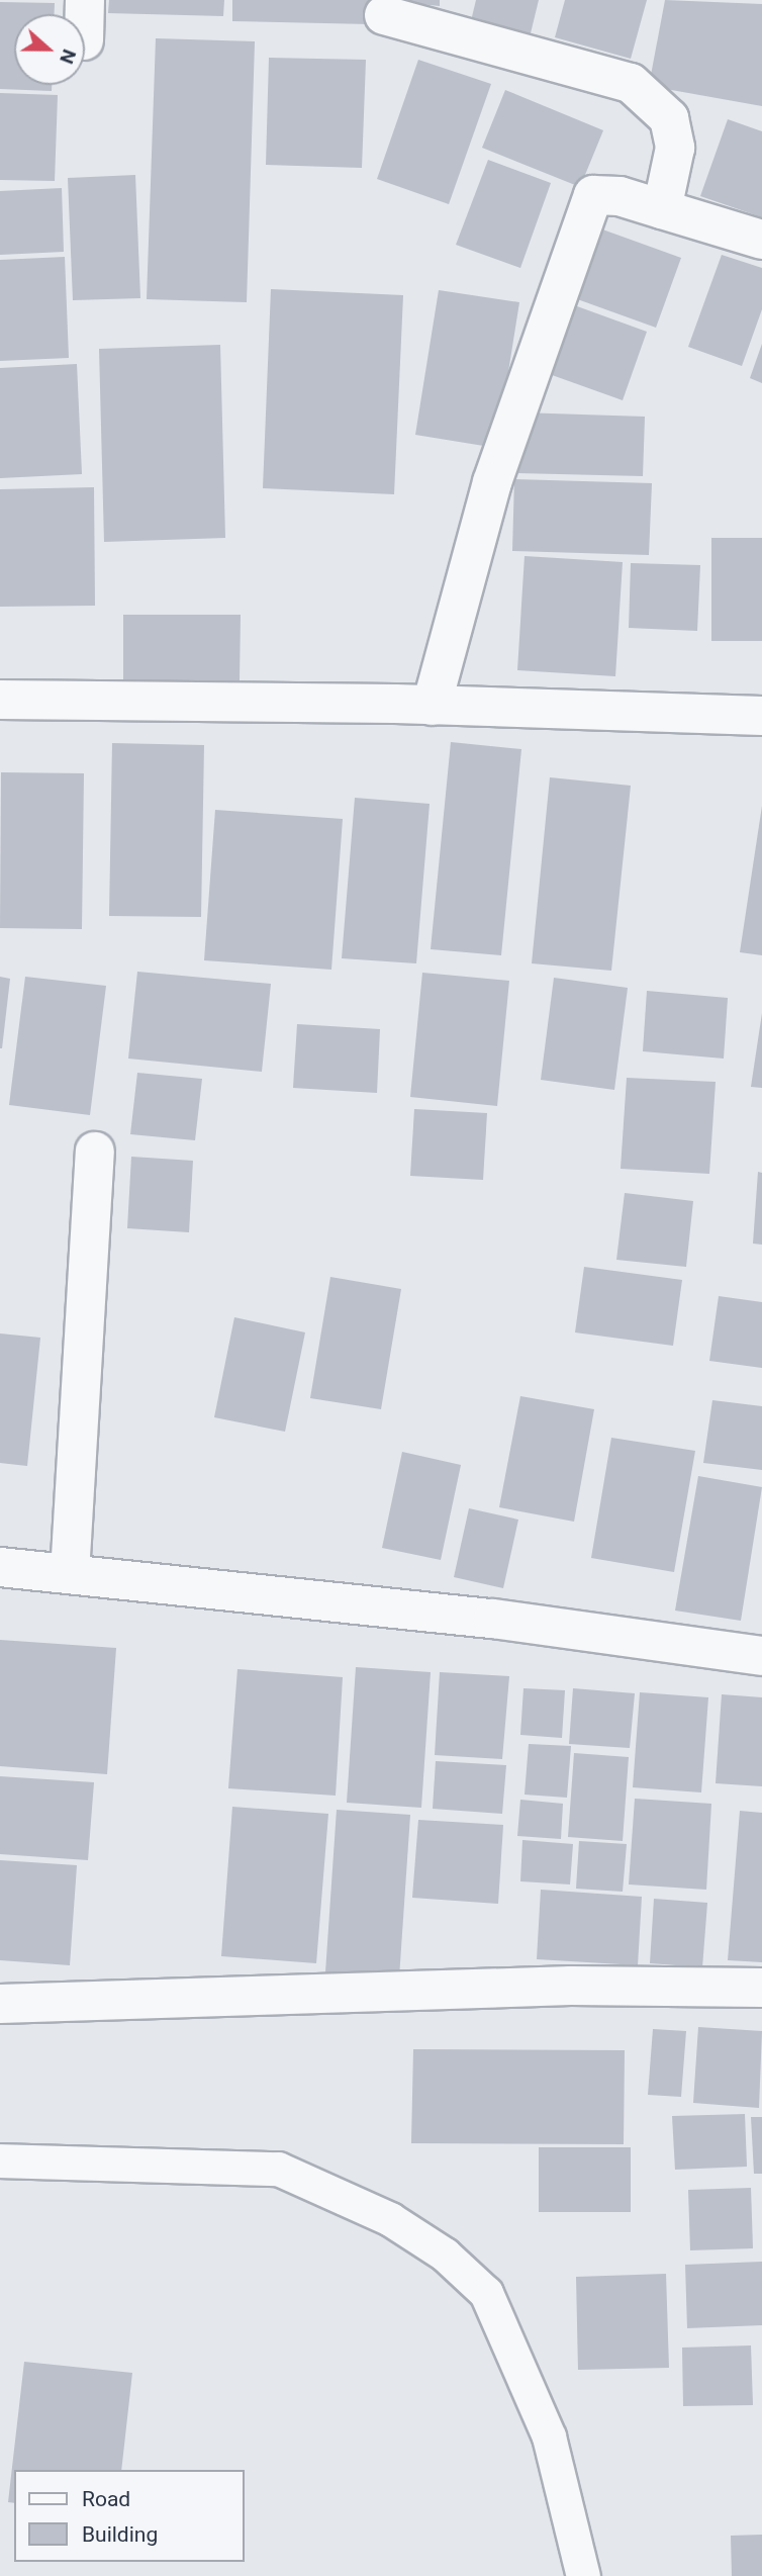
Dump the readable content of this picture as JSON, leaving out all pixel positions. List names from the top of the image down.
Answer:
{
  "legend": ["Road", "Building"],
  "north": "right"
}
